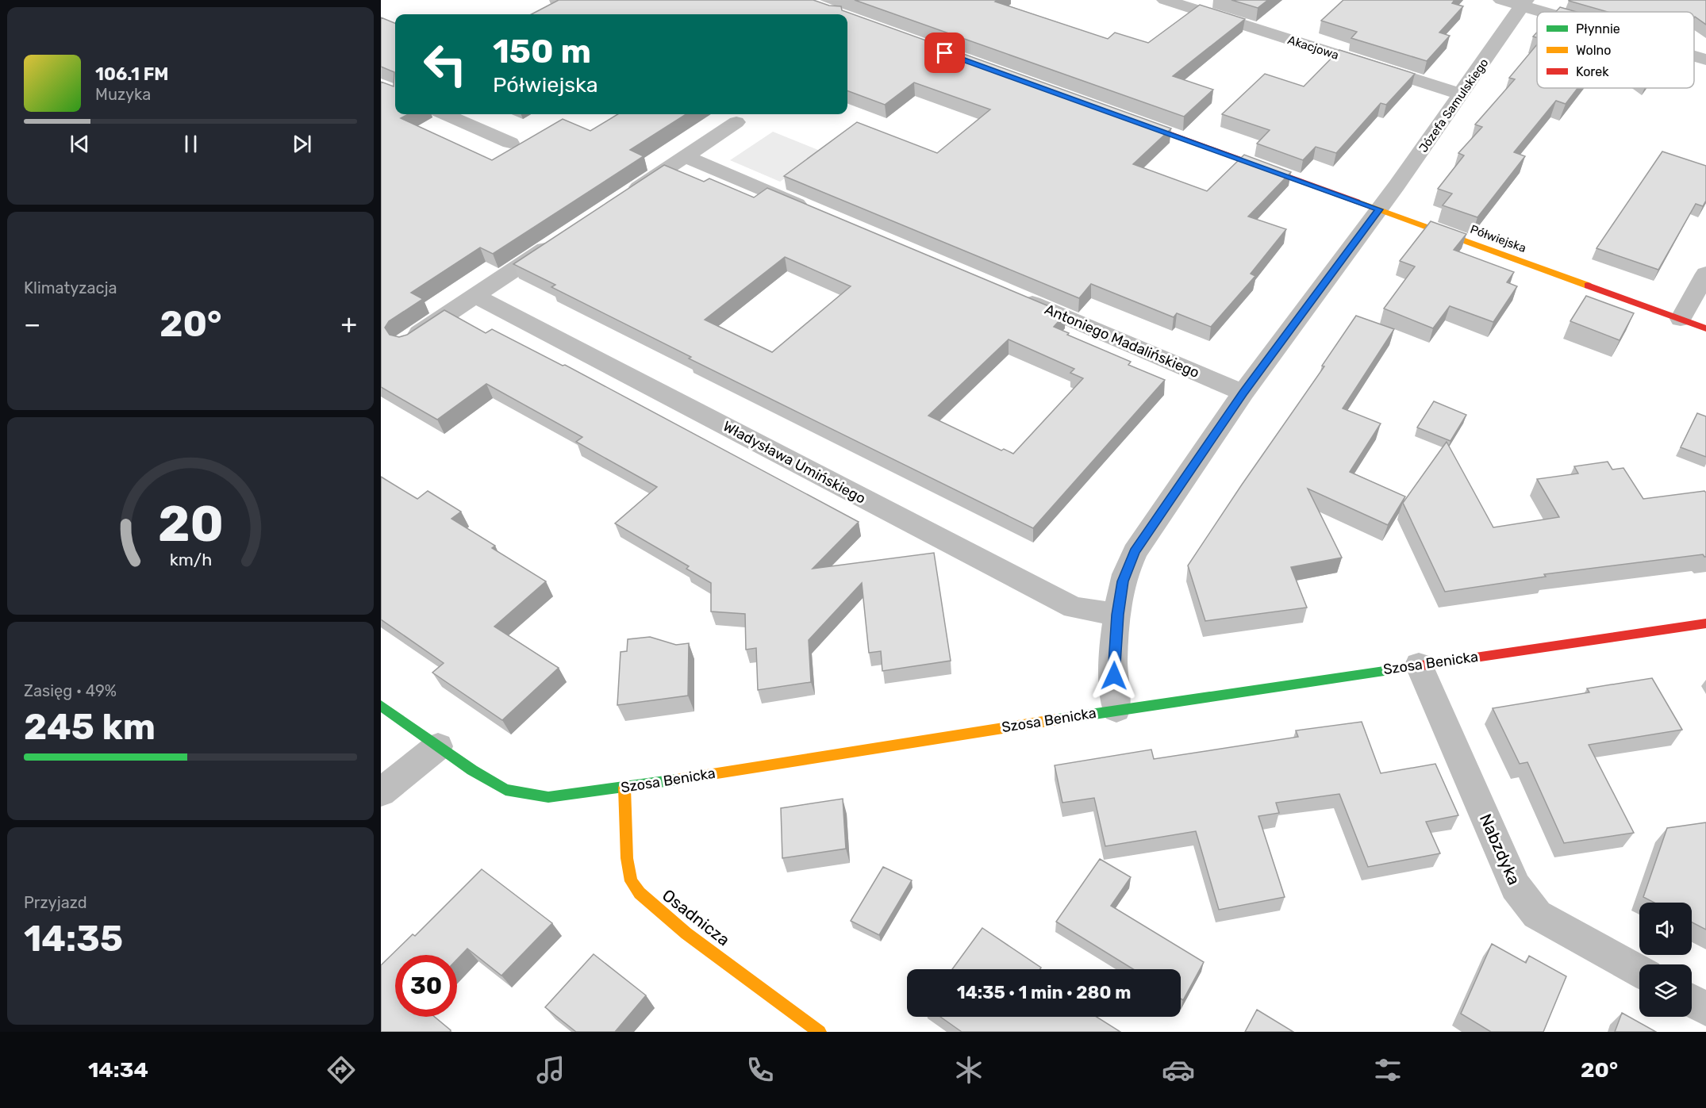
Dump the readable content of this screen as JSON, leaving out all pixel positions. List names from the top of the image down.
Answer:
{
  "streets": {
    "street": [
      "Akacjowa",
      "Józefa Samulskiego",
      "Półwiejska",
      "Antoniego Madalińskiego",
      "Władysława Umińskiego",
      "Szosa Benicka",
      "Nabzdyka",
      "Osadnicza"
    ]
  },
  "crossings": [
    ["Akacjowa", "Józefa Samulskiego"],
    ["Józefa Samulskiego", "Półwiejska"],
    ["Józefa Samulskiego", "Antoniego Madalińskiego"],
    ["Józefa Samulskiego", "Władysława Umińskiego"],
    ["Józefa Samulskiego", "Szosa Benicka"],
    ["Szosa Benicka", "Nabzdyka"],
    ["Szosa Benicka", "Osadnicza"]
  ],
  "legend": ["Płynnie", "Wolno", "Korek"],
  "page": {
    "turn": ["150 m", "Półwiejska"],
    "song": ["106.1 FM", "Muzyka"],
    "tile": [
      "Klimatyzacja",
      ["Zasięg · 49%", "245 km"],
      ["Przyjazd", "14:35"]
    ],
    "heat": ["−", "20°", "+"],
    "limit": "30",
    "trip": "14:35 · 1 min · 280 m",
    "tabs": ["14:34", "20°"],
    "gauge": ["20", "km/h"]
  }
}
